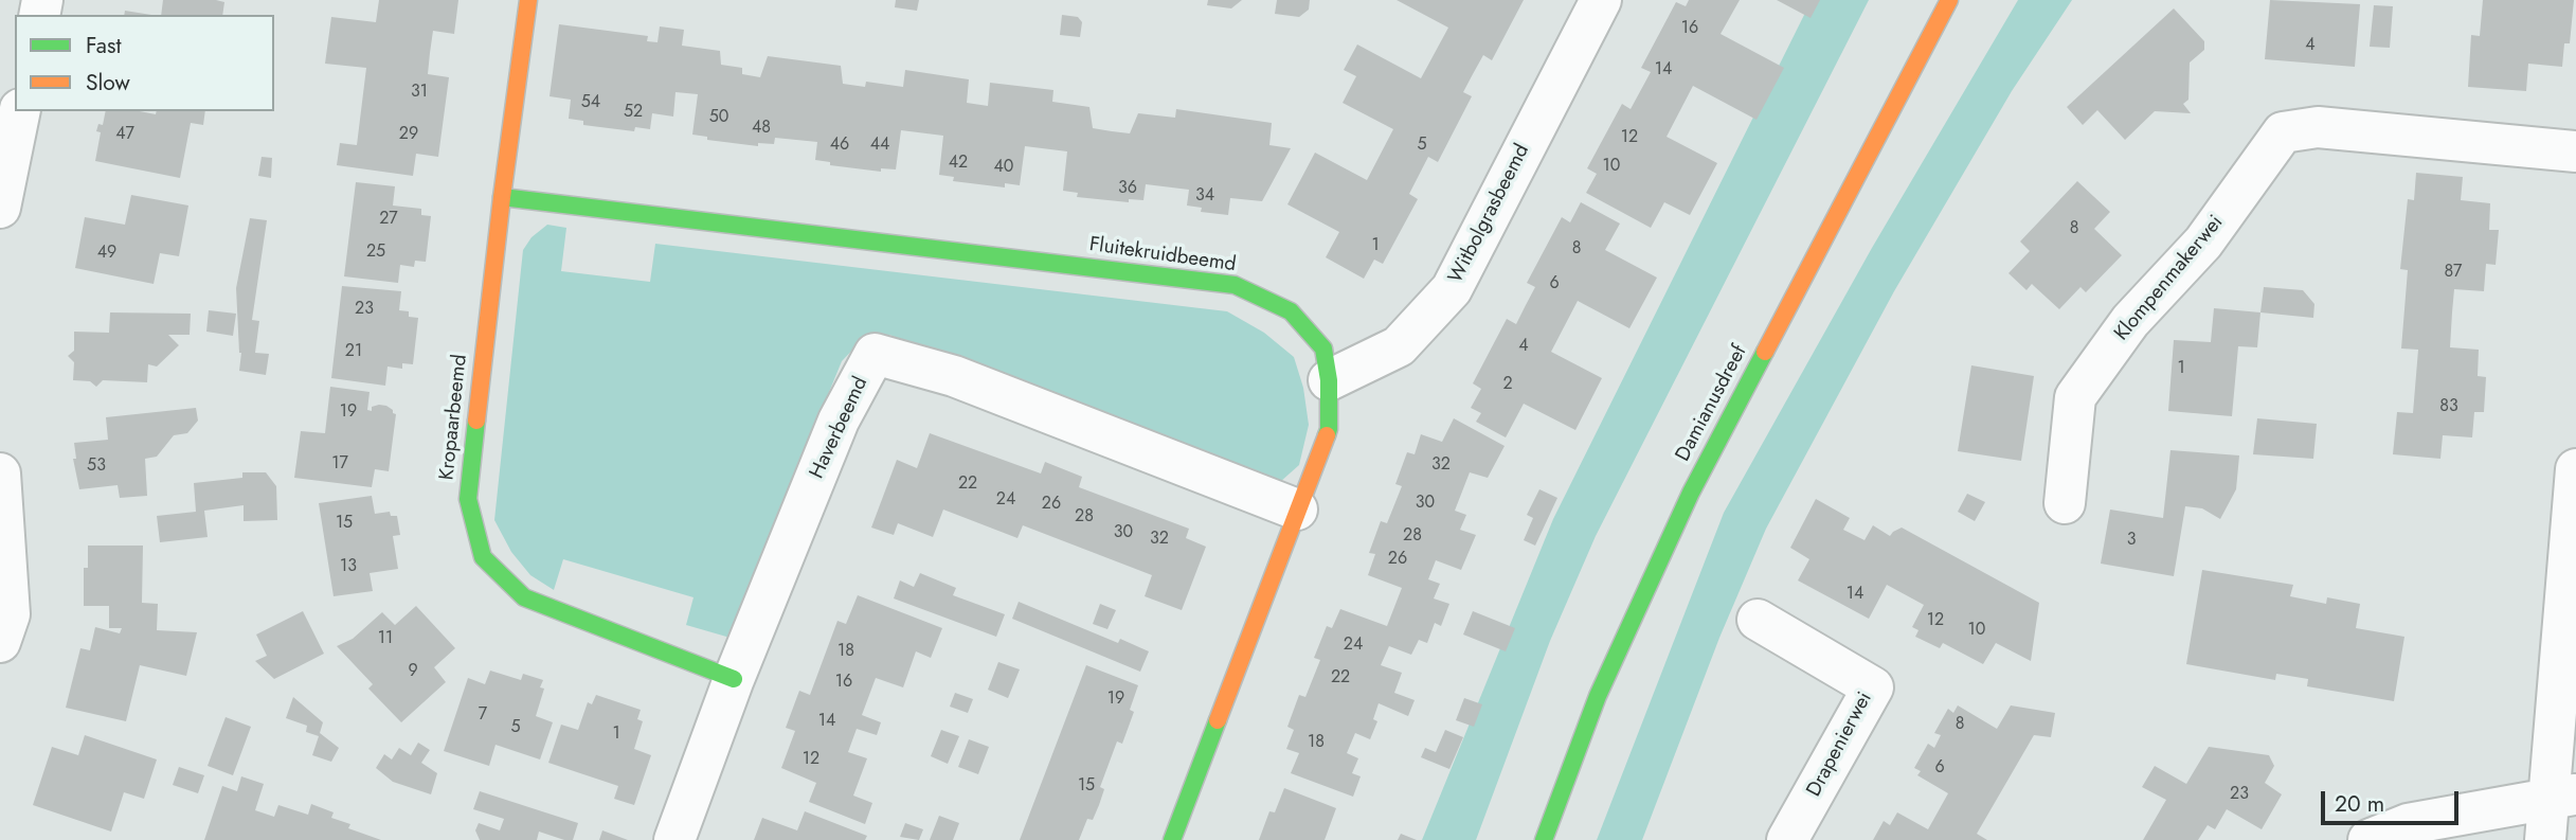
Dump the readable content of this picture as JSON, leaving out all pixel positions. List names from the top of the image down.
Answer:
{
  "streets": {
    "street": [
      "Witbolgrasbeemd",
      "Fluitekruidbeemd",
      "Klompenmakerwei",
      "Damianusdreef",
      "Kropaarbeemd",
      "Haverbeemd",
      "Drapenierwei"
    ]
  },
  "crossings": [
    ["Witbolgrasbeemd", "Fluitekruidbeemd"],
    ["Fluitekruidbeemd", "Kropaarbeemd"],
    ["Fluitekruidbeemd", "Haverbeemd"],
    ["Kropaarbeemd", "Haverbeemd"]
  ],
  "house_numbers": [
    "16",
    "4",
    "14",
    "31",
    "54",
    "52",
    "50",
    "48",
    "47",
    "29",
    "12",
    "46",
    "44",
    "5",
    "42",
    "10",
    "40",
    "36",
    "34",
    "27",
    "8",
    "1",
    "8",
    "25",
    "49",
    "87",
    "6",
    "23",
    "4",
    "21",
    "1",
    "2",
    "83",
    "19",
    "17",
    "32",
    "53",
    "22",
    "24",
    "30",
    "26",
    "28",
    "15",
    "30",
    "28",
    "32",
    "3",
    "26",
    "13",
    "14",
    "12",
    "10",
    "11",
    "24",
    "18",
    "9",
    "22",
    "16",
    "19",
    "7",
    "14",
    "8",
    "5",
    "1",
    "18",
    "12",
    "6",
    "15",
    "23"
  ],
  "legend": ["Fast", "Slow"],
  "scale_bar": "20 m"
}
